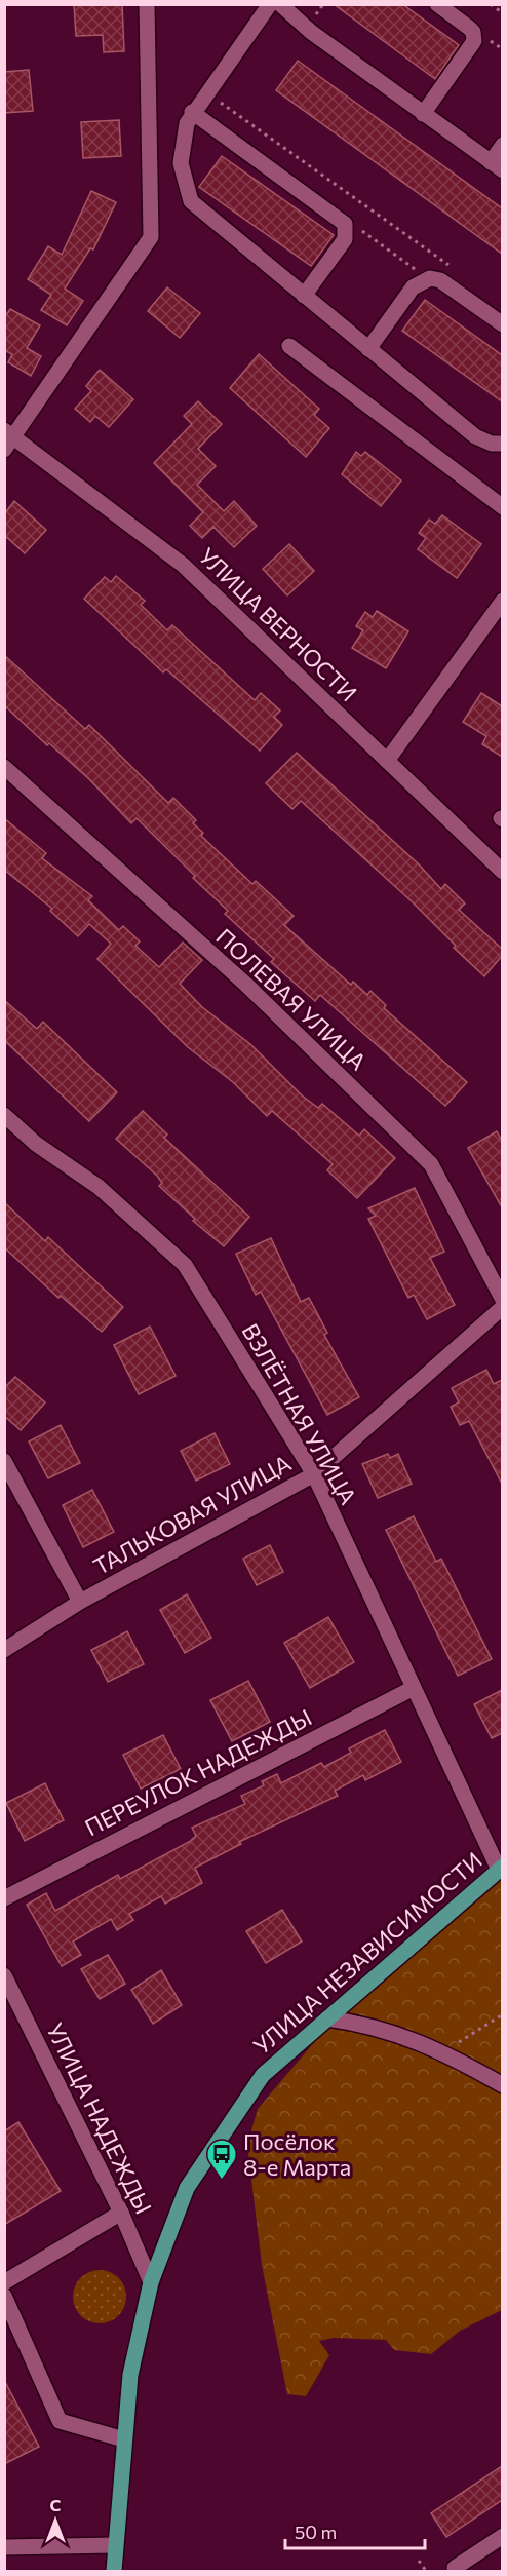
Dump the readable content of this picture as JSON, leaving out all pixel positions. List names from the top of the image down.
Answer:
{
  "streets": {
    "main road": ["УЛИЦА НЕЗАВИСИМОСТИ"],
    "street": [
      "УЛИЦА ВЕРНОСТИ",
      "ПОЛЕВАЯ УЛИЦА",
      "ВЗЛЁТНАЯ УЛИЦА",
      "ТАЛЬКОВАЯ УЛИЦА",
      "ПЕРЕУЛОК НАДЕЖДЫ",
      "УЛИЦА НАДЕЖДЫ"
    ]
  },
  "crossings": [
    ["ВЗЛЁТНАЯ УЛИЦА", "ТАЛЬКОВАЯ УЛИЦА"],
    ["ВЗЛЁТНАЯ УЛИЦА", "ПЕРЕУЛОК НАДЕЖДЫ"],
    ["ВЗЛЁТНАЯ УЛИЦА", "УЛИЦА НЕЗАВИСИМОСТИ"],
    ["УЛИЦА НЕЗАВИСИМОСТИ", "УЛИЦА НАДЕЖДЫ"]
  ],
  "places": {
    "bus stop": ["Посёлок 8-е Марта"]
  },
  "scale_bar": "50 m",
  "north": "top"
}
